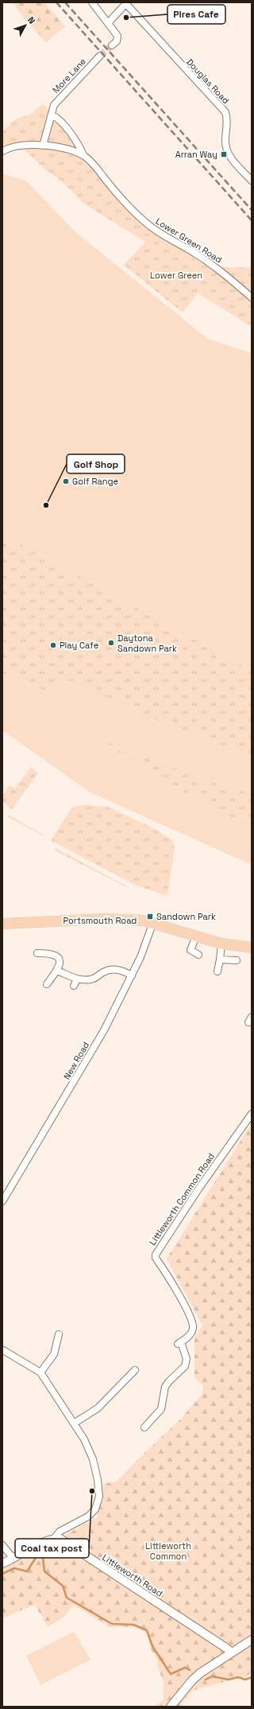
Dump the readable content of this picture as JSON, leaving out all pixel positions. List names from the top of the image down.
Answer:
{
  "streets": {
    "main road": ["Portsmouth Road"],
    "street": [
      "More Lane",
      "Douglas Road",
      "Lower Green Road",
      "New Road",
      "Littleworth Common Road",
      "Littleworth Road"
    ]
  },
  "crossings": [
    ["Portsmouth Road", "New Road"]
  ],
  "parks": ["Lower Green", "Littleworth Common"],
  "places": {
    "other": [
      "Pires Cafe",
      "Golf Range",
      "Golf Shop",
      "Daytona Sandown Park",
      "Play Cafe",
      "Coal tax post"
    ],
    "transit": ["Arran Way", "Sandown Park"]
  },
  "north": "top right"
}
